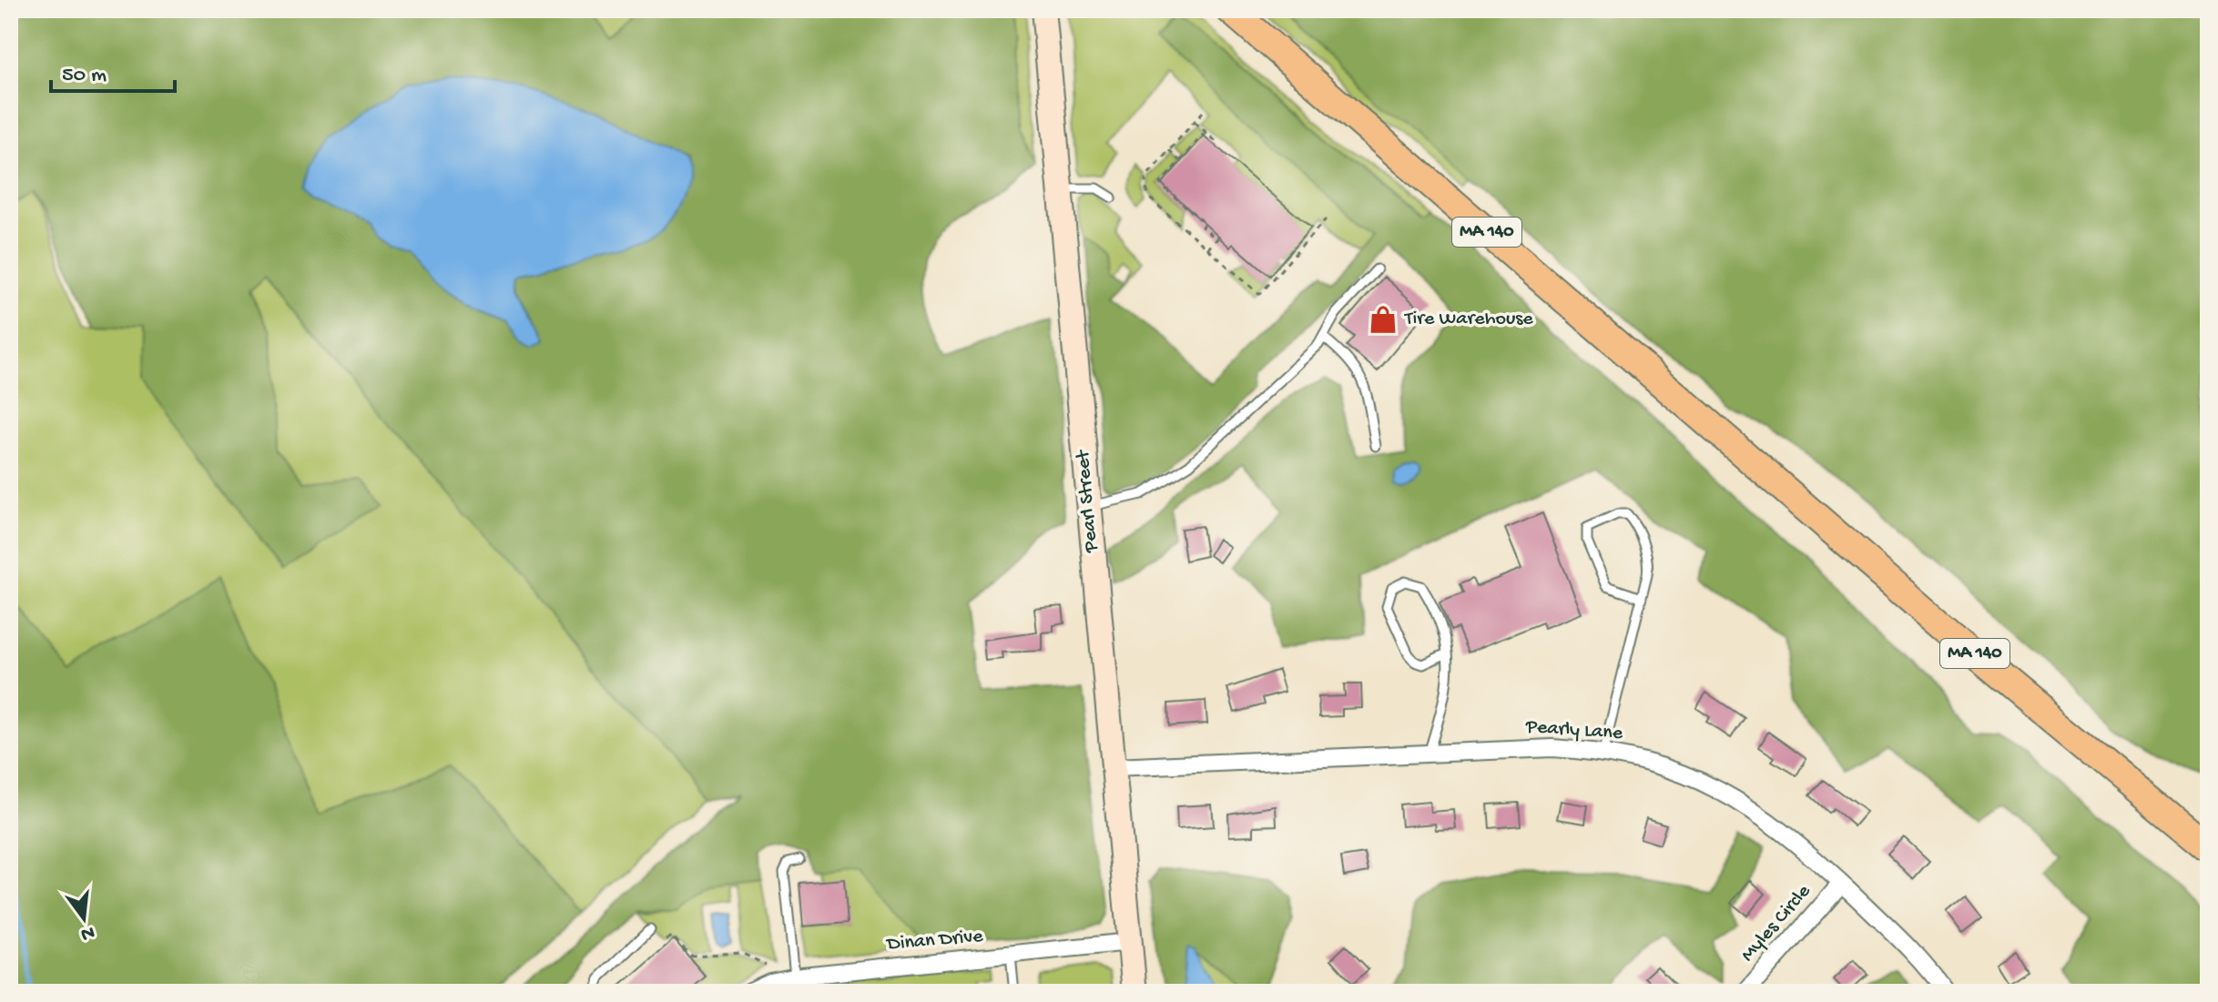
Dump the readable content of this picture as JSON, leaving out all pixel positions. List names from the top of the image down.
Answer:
{
  "streets": {
    "highway": ["MA 140"],
    "main road": ["Pearl Street"],
    "street": ["Pearly Lane", "Myles Circle", "Dinan Drive"]
  },
  "crossings": [
    ["Pearl Street", "Pearly Lane"],
    ["Pearl Street", "Dinan Drive"],
    ["Pearly Lane", "Myles Circle"]
  ],
  "places": {
    "shop": ["Tire Warehouse"]
  },
  "scale_bar": "50 m",
  "north": "bottom"
}
